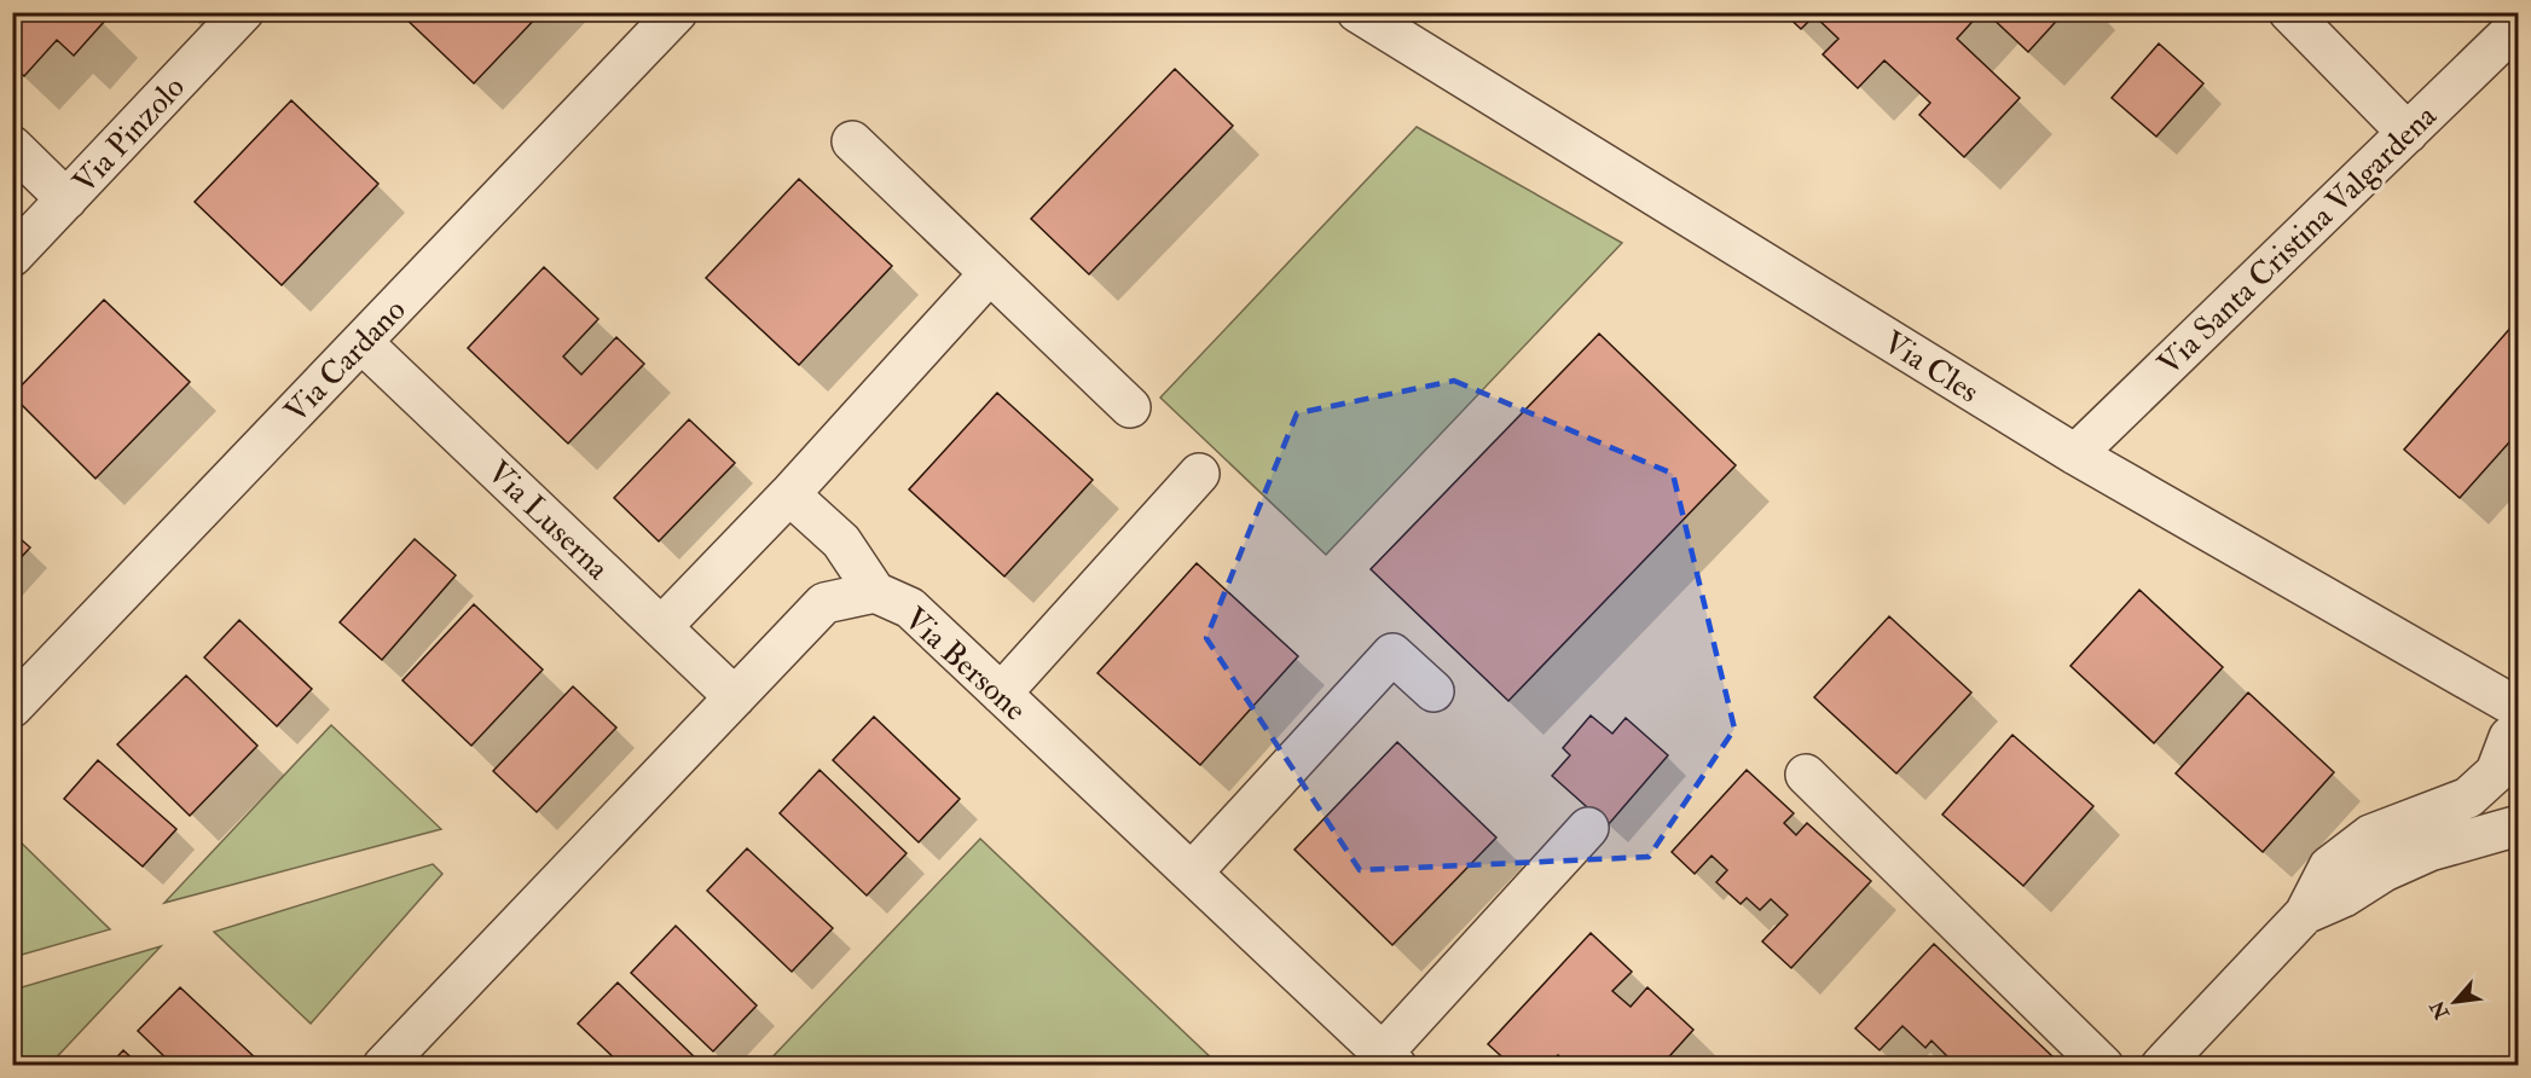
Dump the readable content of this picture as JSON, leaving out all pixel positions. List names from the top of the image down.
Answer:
{
  "streets": {
    "street": [
      "Via Pinzolo",
      "Via Santa Cristina Valgardena",
      "Via Cardano",
      "Via Cles",
      "Via Luserna",
      "Via Bersone"
    ]
  },
  "crossings": [
    ["Via Santa Cristina Valgardena", "Via Cles"],
    ["Via Cardano", "Via Luserna"],
    ["Via Luserna", "Via Bersone"]
  ],
  "north": "bottom left"
}
